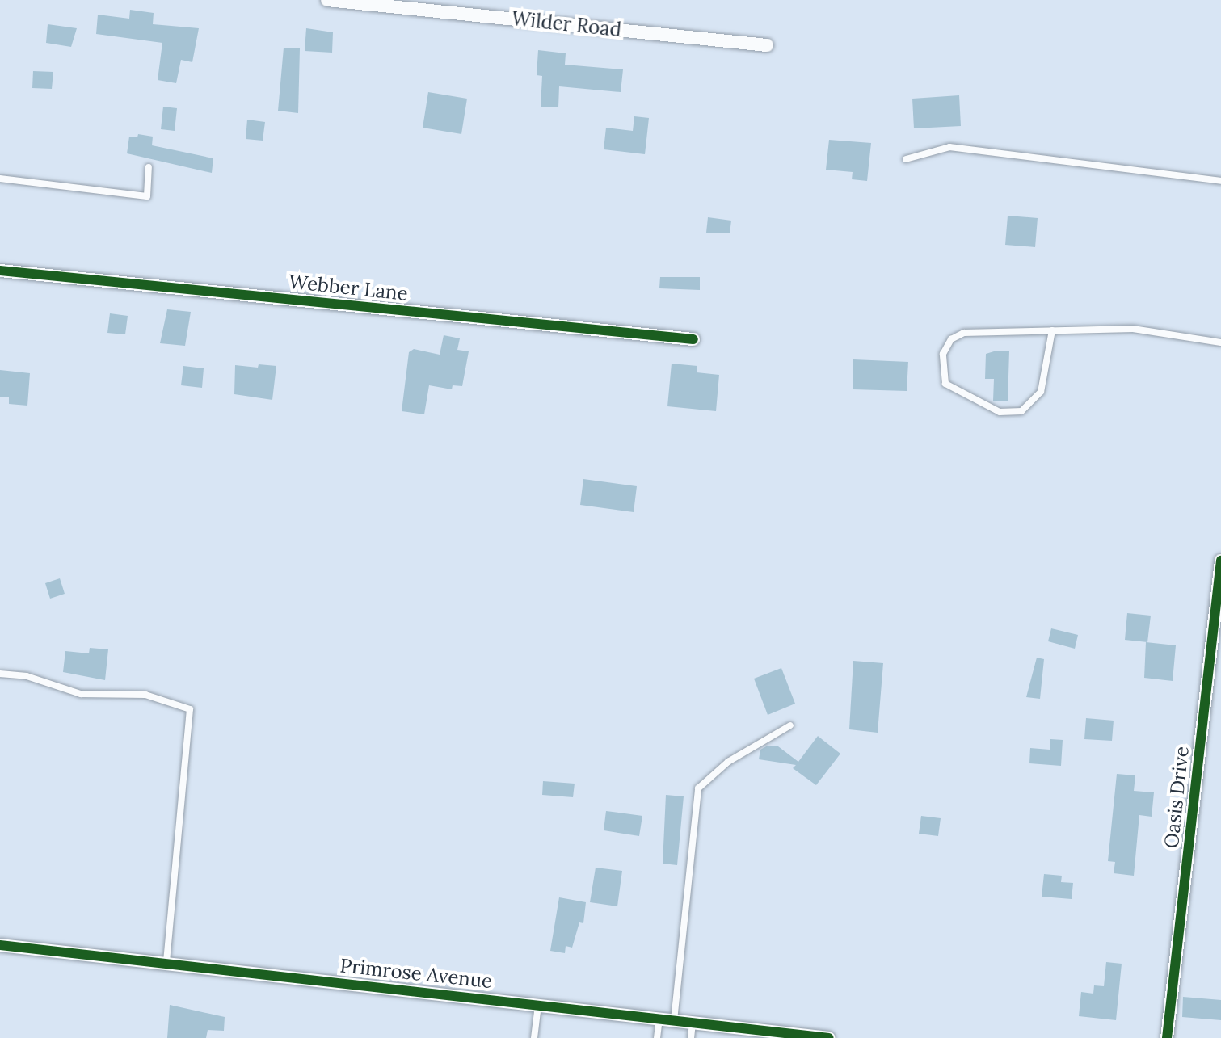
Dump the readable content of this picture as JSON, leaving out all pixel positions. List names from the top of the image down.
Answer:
{
  "streets": {
    "street": [
      "Wilder Road",
      "Webber Lane",
      "Oasis Drive",
      "Primrose Avenue"
    ]
  }
}
